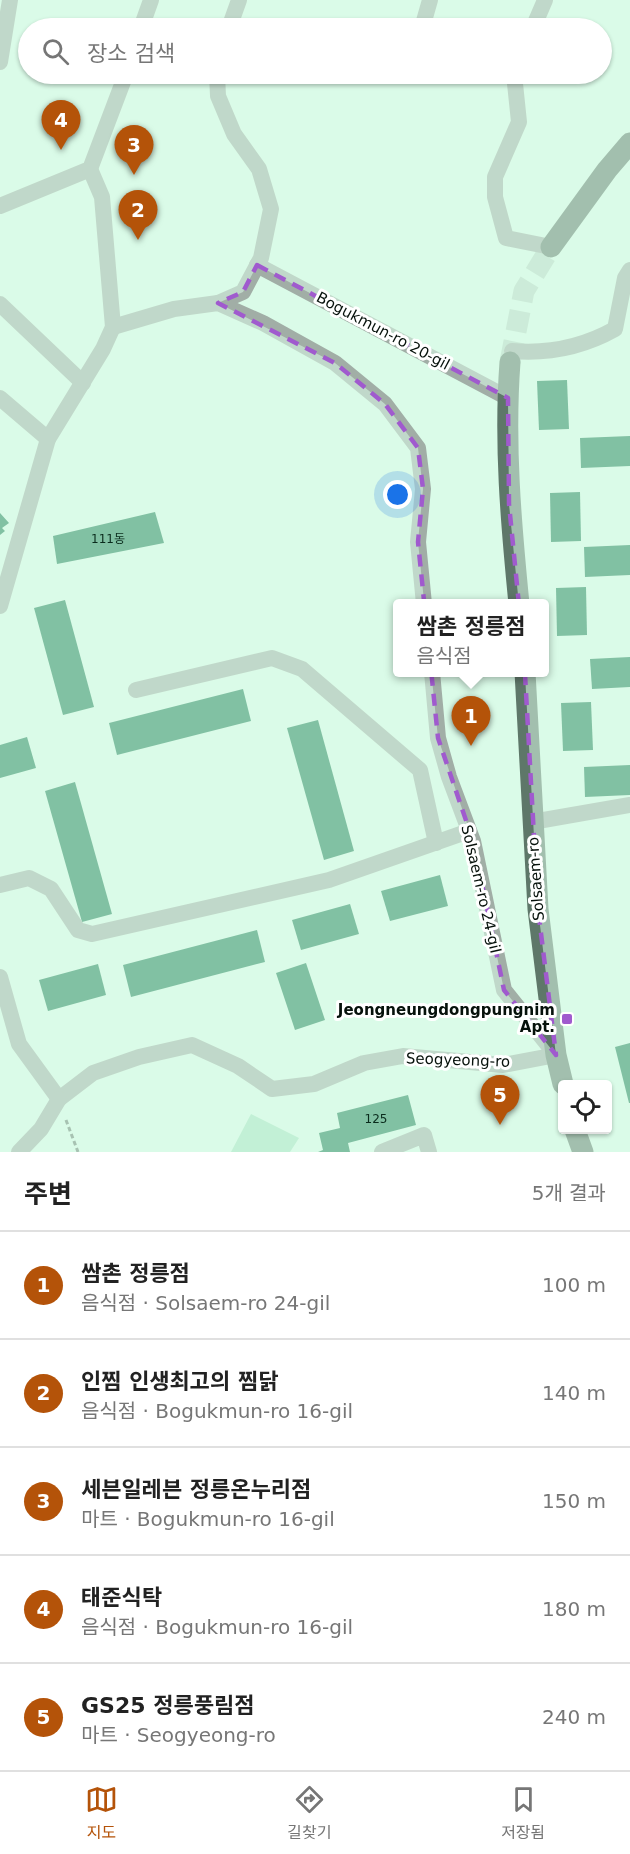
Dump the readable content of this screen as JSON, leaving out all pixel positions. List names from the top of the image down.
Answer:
{
  "streets": {
    "main road": ["Solsaem-ro"],
    "street": ["Bogukmun-ro 20-gil", "Solsaem-ro 24-gil", "Seogyeong-ro"]
  },
  "crossings": [
    ["Solsaem-ro", "Solsaem-ro 24-gil"],
    ["Solsaem-ro", "Seogyeong-ro"],
    ["Solsaem-ro 24-gil", "Seogyeong-ro"]
  ],
  "places": {
    "transit": ["Jeongneungdongpungnim Apt."]
  },
  "house_numbers": ["111동", "125"],
  "page": {
    "search": "장소 검색",
    "pins": [
      "4",
      "3",
      "2",
      "1",
      "5"
    ],
    "popup": ["쌈촌 정릉점", "음식점"],
    "heading": ["주변", "5개 결과"],
    "list": [
      {
        "mark": "1",
        "name": "쌈촌 정릉점",
        "note": "음식점 · Solsaem-ro 24-gil",
        "value": "100 m"
      },
      {
        "mark": "2",
        "name": "인찜 인생최고의 찜닭",
        "note": "음식점 · Bogukmun-ro 16-gil",
        "value": "140 m"
      },
      {
        "mark": "3",
        "name": "세븐일레븐 정릉온누리점",
        "note": "마트 · Bogukmun-ro 16-gil",
        "value": "150 m"
      },
      {
        "mark": "4",
        "name": "태준식탁",
        "note": "음식점 · Bogukmun-ro 16-gil",
        "value": "180 m"
      },
      {
        "mark": "5",
        "name": "GS25 정릉풍림점",
        "note": "마트 · Seogyeong-ro",
        "value": "240 m"
      }
    ],
    "nav": ["지도", "길찾기", "저장됨"]
  }
}
